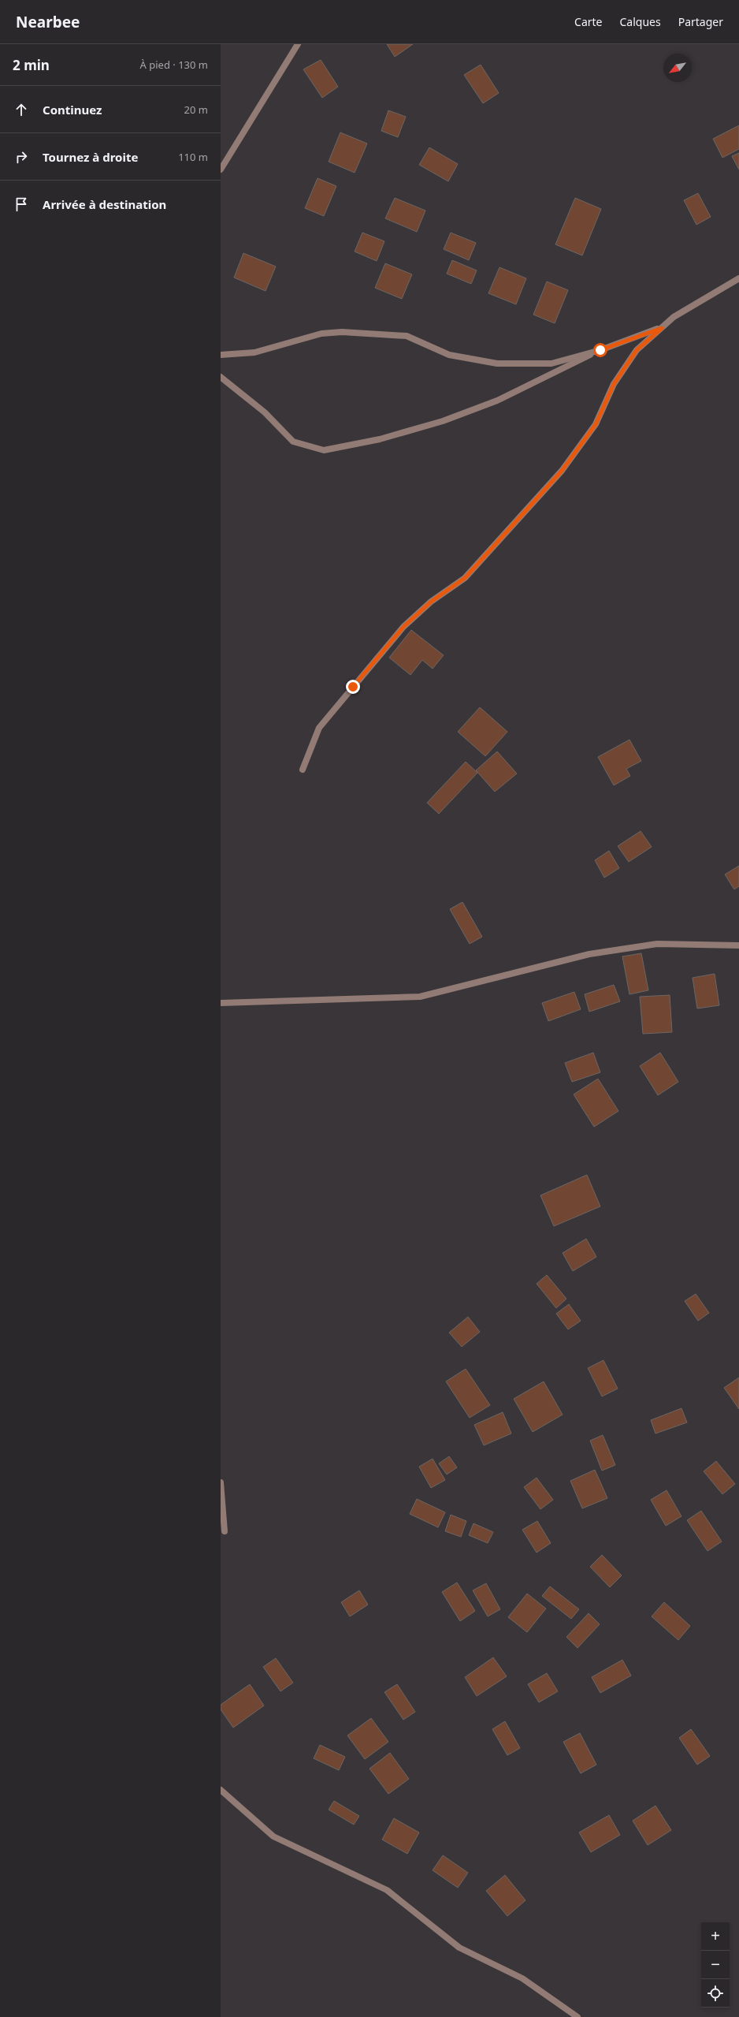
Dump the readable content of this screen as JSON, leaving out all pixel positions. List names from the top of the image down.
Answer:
{
  "north": "bottom left",
  "page": {
    "header": "Nearbee",
    "nav": ["Carte", "Calques", "Partager"],
    "heading": ["2 min", "À pied · 130 m"],
    "list": [
      ["Continuez", "20 m"],
      ["Tournez à droite", "110 m"],
      "Arrivée à destination"
    ],
    "map_buttons": ["+", "−"]
  }
}
